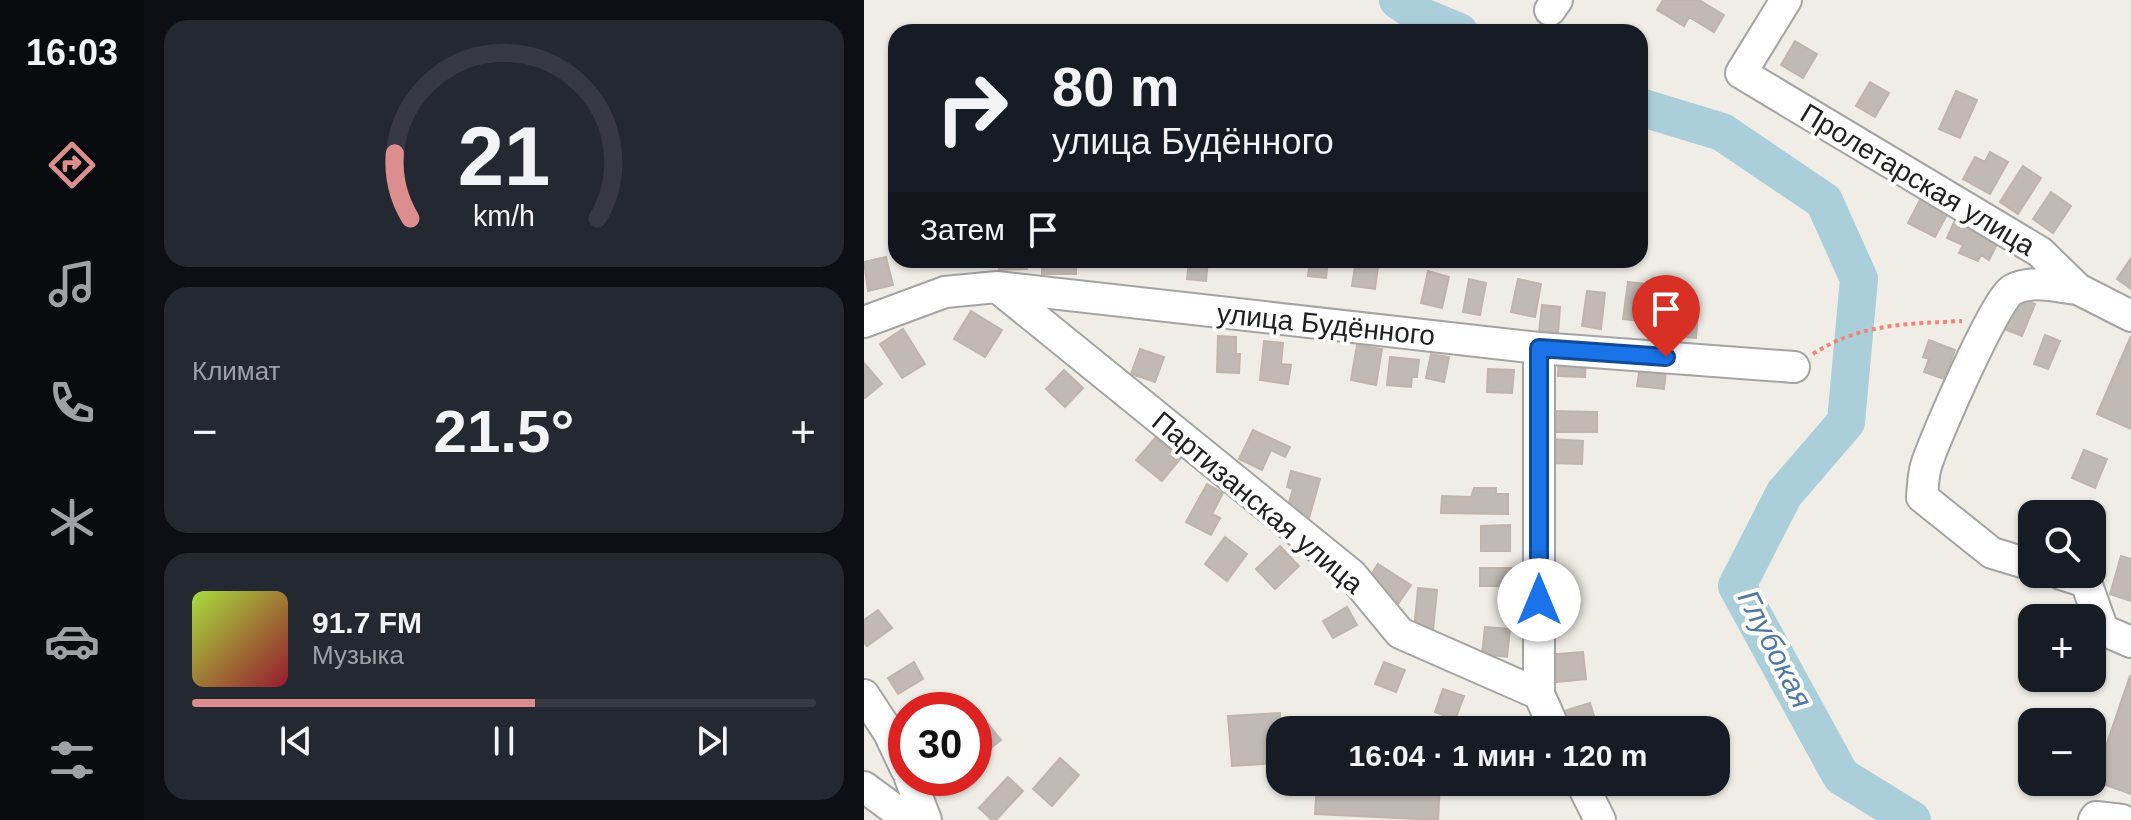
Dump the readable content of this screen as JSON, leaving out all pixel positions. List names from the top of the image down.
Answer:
{
  "streets": {
    "street": ["Пролетарская улица", "улица Будённого", "Партизанская улица"]
  },
  "crossings": [
    ["улица Будённого", "Партизанская улица"]
  ],
  "water": ["Глубокая"],
  "page": {
    "tabs": "16:03",
    "turn": ["80 m", "улица Будённого"],
    "then": "Затем",
    "tile": "Климат",
    "heat": ["−", "21.5°", "+"],
    "map_buttons": ["+", "−"],
    "song": ["91.7 FM", "Музыка"],
    "limit": "30",
    "trip": "16:04 · 1 мин · 120 m",
    "gauge": ["21", "km/h"]
  }
}
